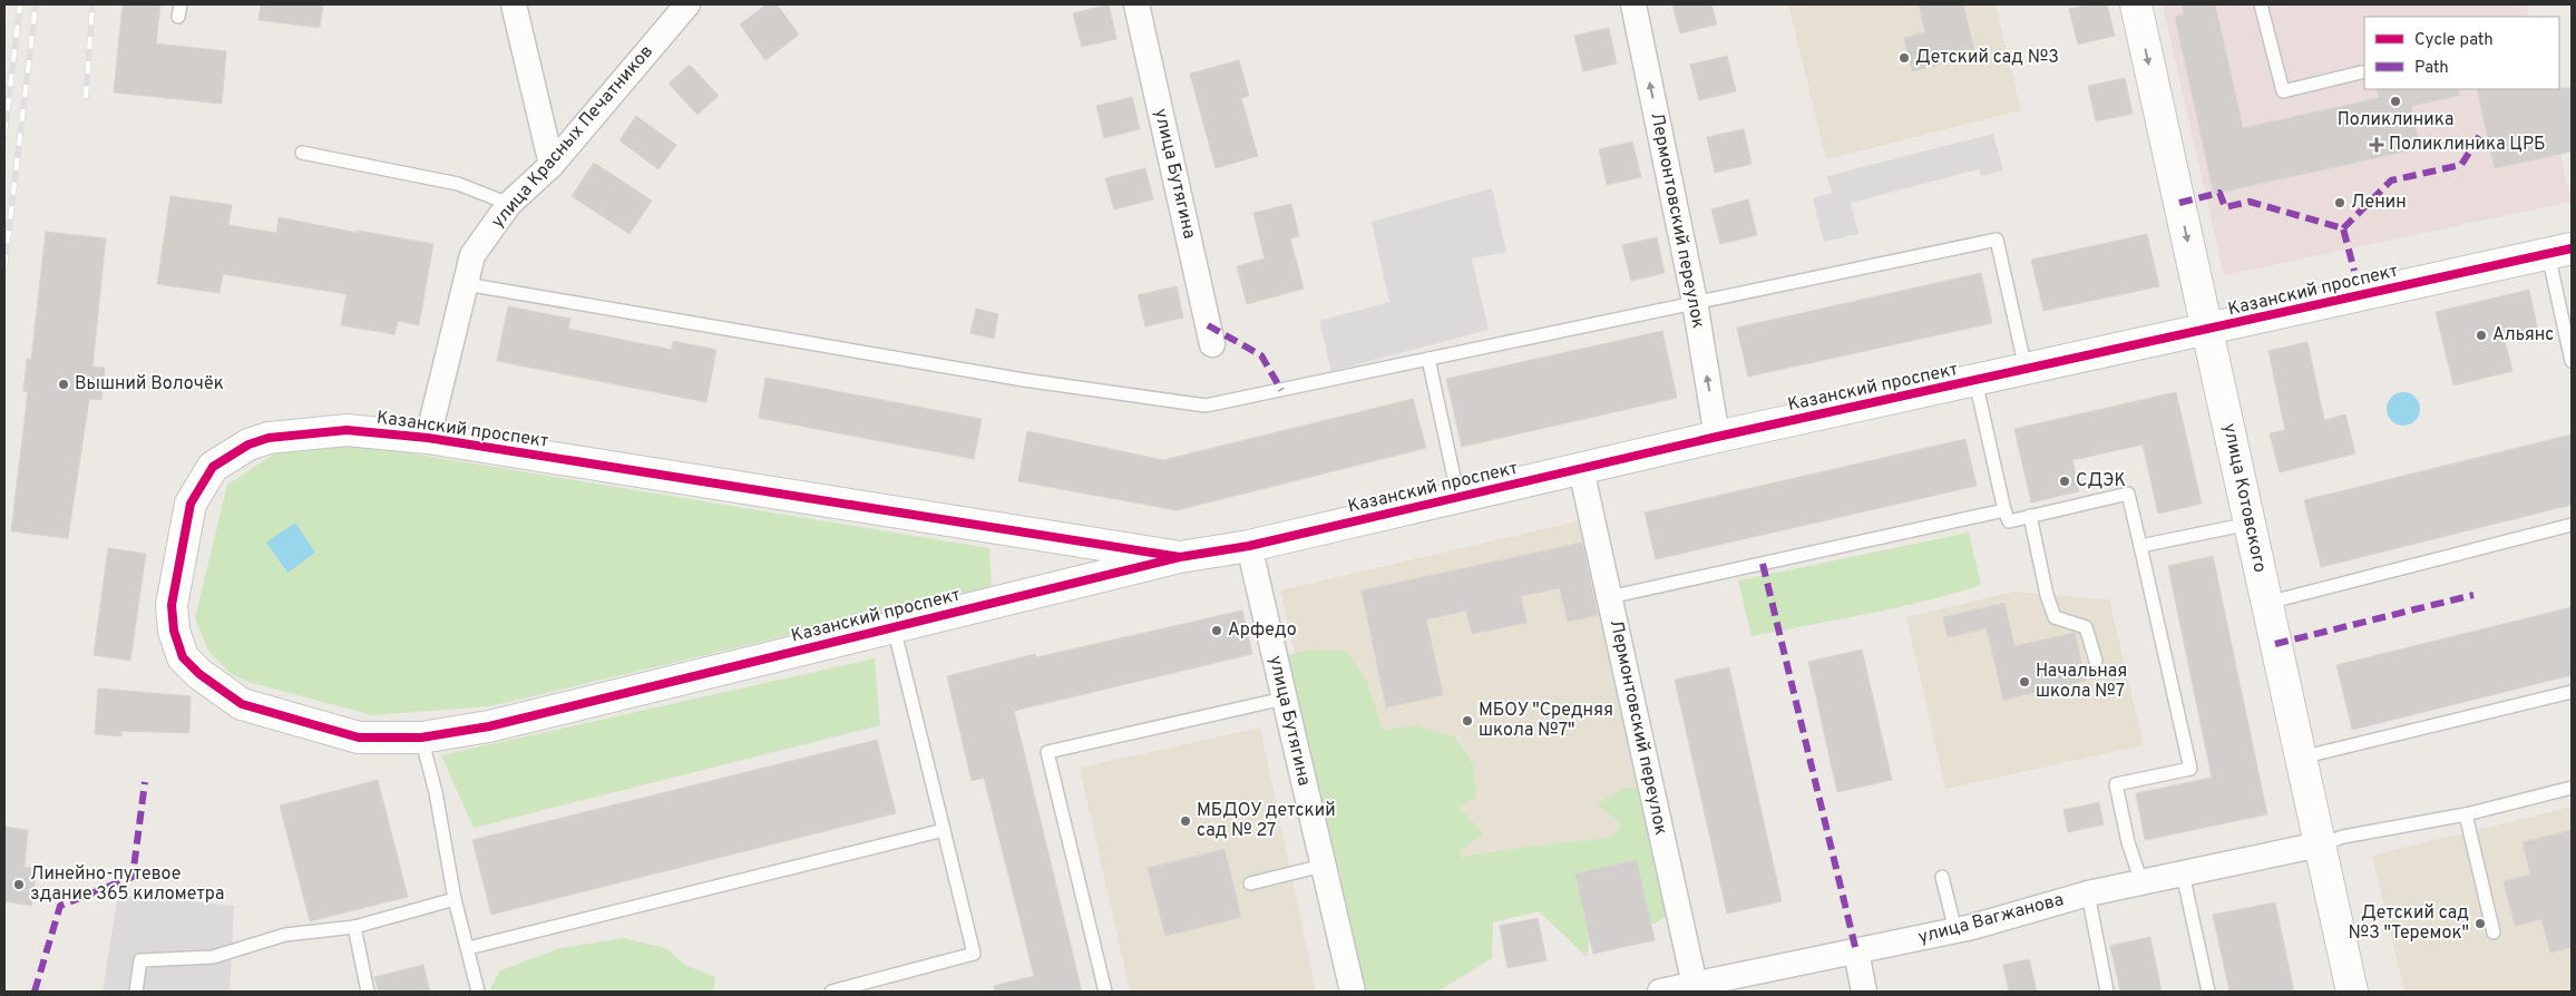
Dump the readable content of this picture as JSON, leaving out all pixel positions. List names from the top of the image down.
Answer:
{
  "streets": {
    "street": [
      "улица Красных Печатников",
      "улица Бутягина",
      "Лермонтовский переулок",
      "Казанский проспект",
      "улица Котовского",
      "улица Вагжанова"
    ]
  },
  "crossings": [
    ["улица Красных Печатников", "Казанский проспект"],
    ["улица Бутягина", "Казанский проспект"],
    ["Лермонтовский переулок", "Казанский проспект"],
    ["Лермонтовский переулок", "улица Вагжанова"],
    ["Казанский проспект", "улица Котовского"],
    ["улица Котовского", "улица Вагжанова"]
  ],
  "one_way": ["Лермонтовский переулок"],
  "places": {
    "other": [
      "Детский сад №3",
      "Поликлиника",
      "Ленин",
      "Альянс",
      "Вышний Волочёк",
      "СДЭК",
      "Арфедо",
      "Начальная школа №7",
      "МБОУ \"Средняя школа №7\"",
      "МБДОУ детский сад № 27",
      "Линейно-путевое здание 365 километра",
      "Детский сад №3 \"Теремок\""
    ],
    "health": ["Поликлиника ЦРБ"]
  },
  "legend": ["Cycle path", "Path"]
}
